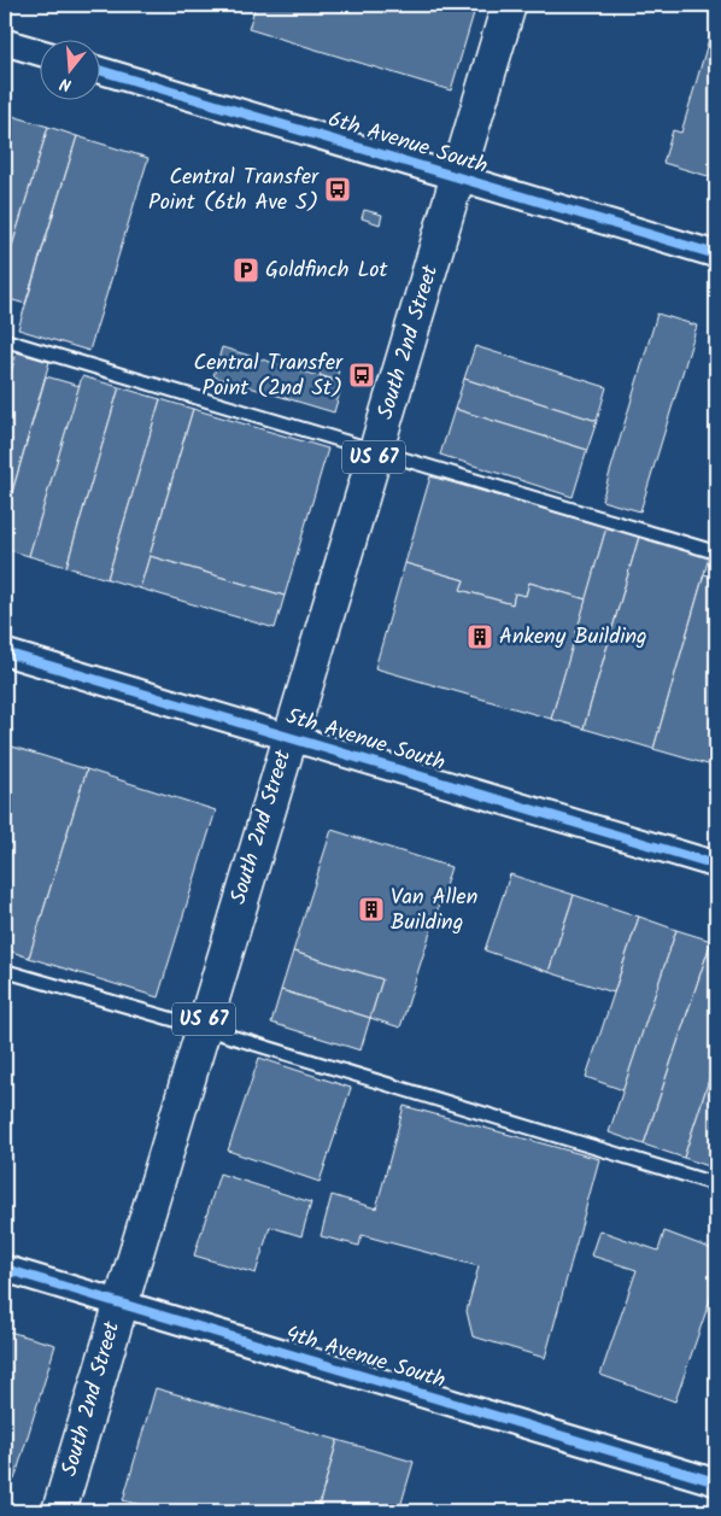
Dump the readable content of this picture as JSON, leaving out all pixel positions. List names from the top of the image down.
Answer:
{
  "streets": {
    "main road": ["South 2nd Street", "US 67"],
    "street": ["6th Avenue South", "5th Avenue South", "4th Avenue South"]
  },
  "crossings": [
    ["6th Avenue South", "South 2nd Street"],
    ["South 2nd Street", "5th Avenue South"],
    ["South 2nd Street", "4th Avenue South"]
  ],
  "places": {
    "bus stop": ["Central Transfer Point (6th Ave S)", "Central Transfer Point (2nd St)"],
    "parking": ["Goldfinch Lot"],
    "building": ["Ankeny Building", "Van Allen Building"]
  },
  "north": "bottom"
}
